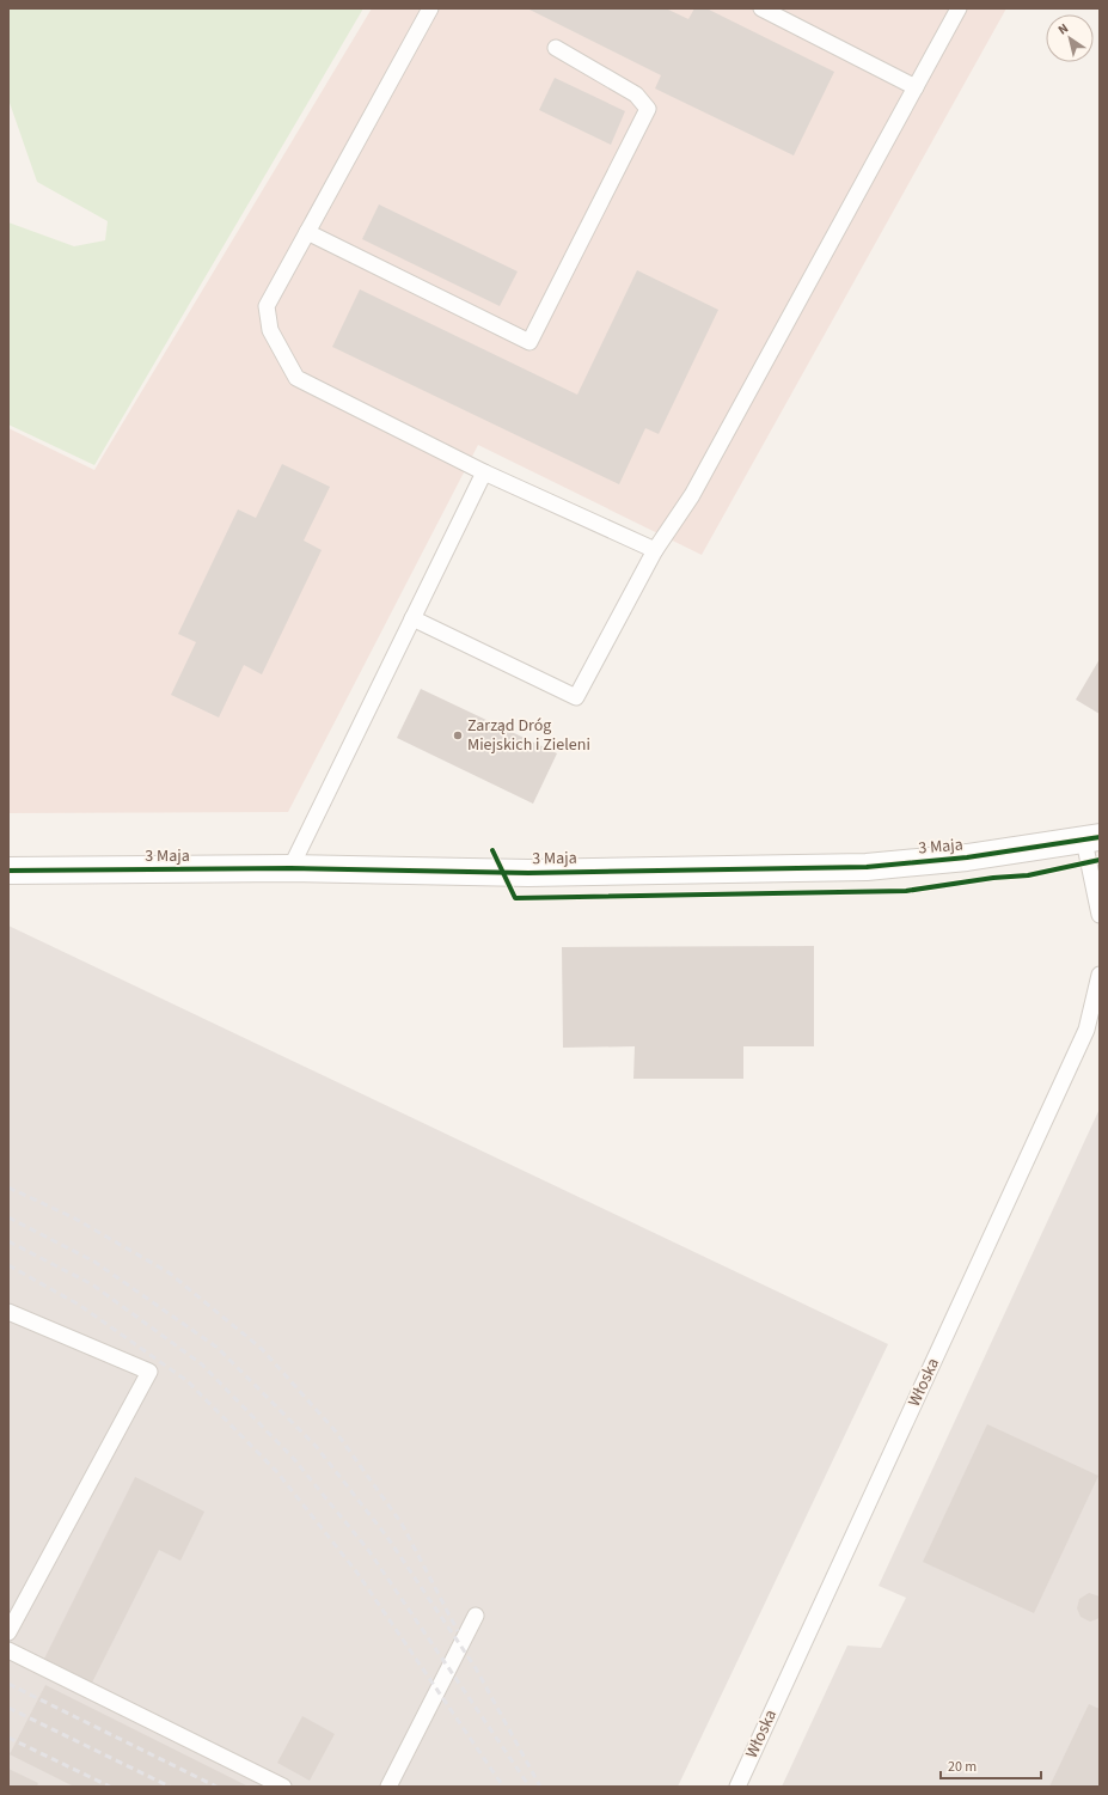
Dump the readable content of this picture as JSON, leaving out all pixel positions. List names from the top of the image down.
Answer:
{
  "streets": {
    "street": ["3 Maja"],
    "lane": ["Włoska"]
  },
  "places": ["Zarząd Dróg Miejskich i Zieleni"],
  "scale_bar": "20 m",
  "north": "top left"
}
